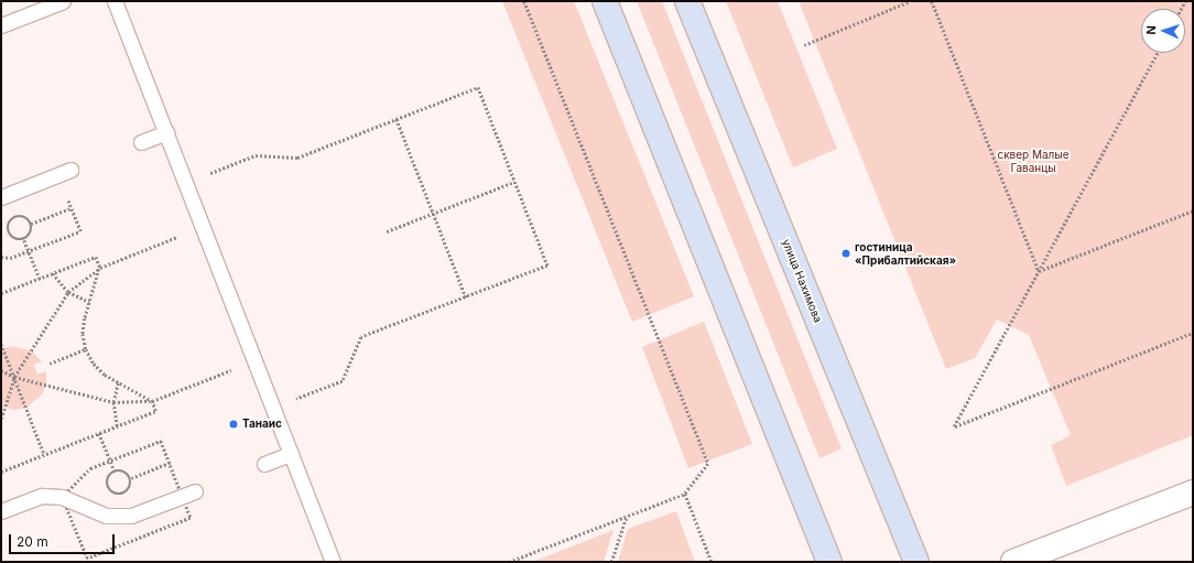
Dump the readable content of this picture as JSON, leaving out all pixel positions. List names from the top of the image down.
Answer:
{
  "streets": {
    "main road": ["улица Нахимова"]
  },
  "parks": ["сквер Малые Гаванцы"],
  "places": ["гостиница «Прибалтийская»", "Танаис"],
  "scale_bar": "20 m",
  "north": "left"
}
